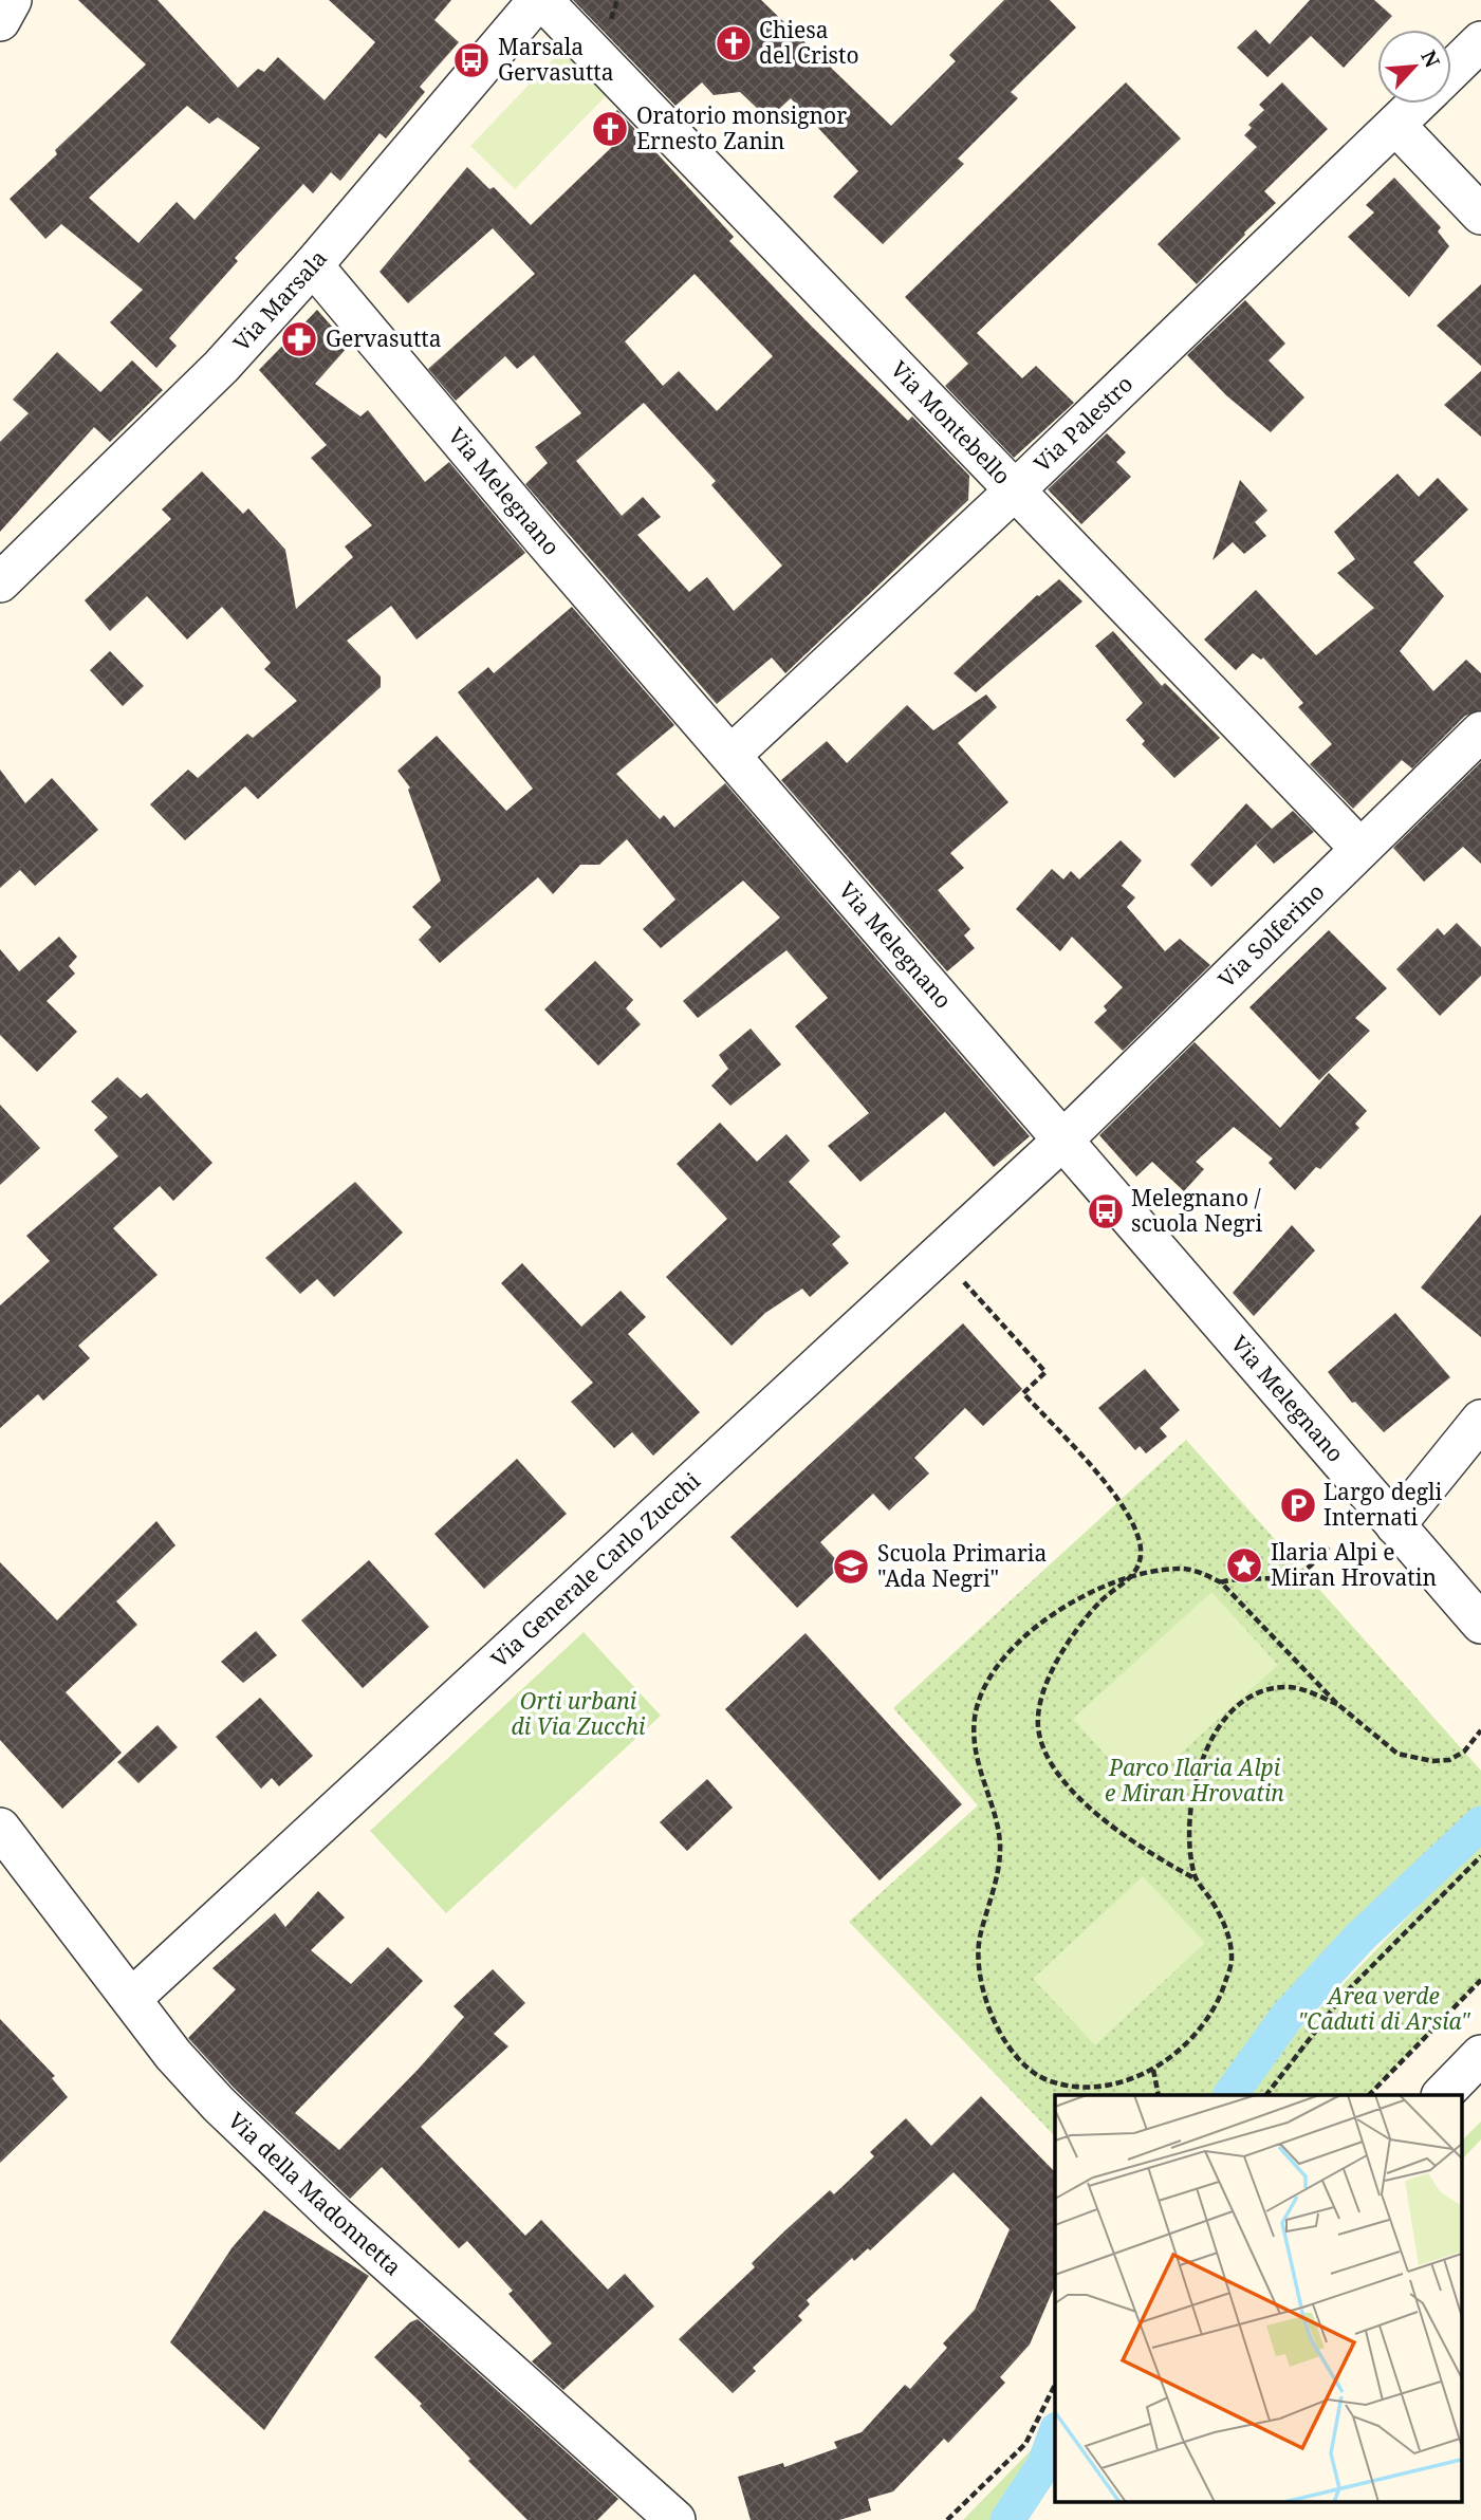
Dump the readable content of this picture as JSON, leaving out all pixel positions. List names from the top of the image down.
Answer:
{
  "streets": {
    "street": [
      "Via Marsala",
      "Via Montebello",
      "Via Palestro",
      "Via Melegnano",
      "Via Solferino",
      "Via Generale Carlo Zucchi",
      "Via della Madonnetta"
    ]
  },
  "crossings": [
    ["Via Marsala", "Via Montebello"],
    ["Via Marsala", "Via Melegnano"],
    ["Via Montebello", "Via Palestro"],
    ["Via Montebello", "Via Solferino"],
    ["Via Palestro", "Via Melegnano"],
    ["Via Melegnano", "Via Solferino"],
    ["Via Melegnano", "Via Generale Carlo Zucchi"],
    ["Via Solferino", "Via Generale Carlo Zucchi"],
    ["Via Generale Carlo Zucchi", "Via della Madonnetta"]
  ],
  "parks": ["Orti urbani di Via Zucchi", "Parco Ilaria Alpi e Miran Hrovatin", "Area verde \"Caduti di Arsia\""],
  "places": {
    "church": ["Chiesa del Cristo", "Oratorio monsignor Ernesto Zanin"],
    "bus stop": ["Marsala Gervasutta", "Melegnano / scuola Negri"],
    "pharmacy": ["Gervasutta"],
    "parking": ["Largo degli Internati"],
    "place": ["Ilaria Alpi e Miran Hrovatin"],
    "school or university": ["Scuola Primaria \"Ada Negri\""]
  },
  "north": "top right"
}
